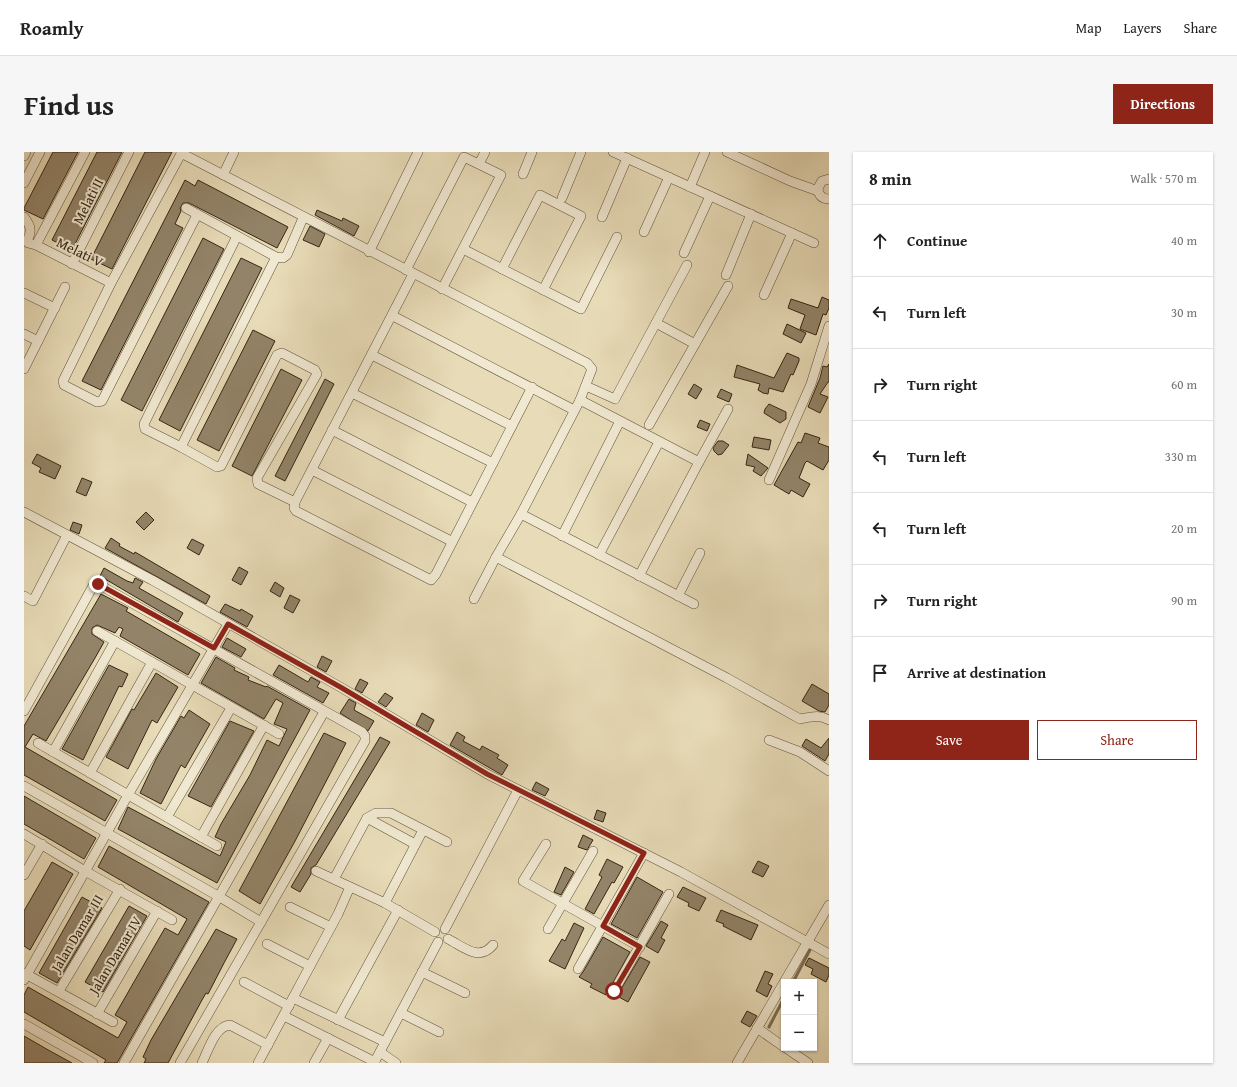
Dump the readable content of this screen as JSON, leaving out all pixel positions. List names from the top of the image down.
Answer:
{
  "streets": {
    "street": [
      "Melati II",
      "Melati V",
      "Jalan Damar III",
      "Jalan Damar IV"
    ]
  },
  "crossings": [
    ["Melati II", "Melati V"]
  ],
  "page": {
    "header": "Roamly",
    "nav": ["Map", "Layers", "Share"],
    "title": "Find us",
    "buttons": [
      "Directions",
      ["Save", "Share"]
    ],
    "heading": ["8 min", "Walk · 570 m"],
    "list": [
      ["Continue", "40 m"],
      ["Turn left", "30 m"],
      ["Turn right", "60 m"],
      ["Turn left", "330 m"],
      ["Turn left", "20 m"],
      ["Turn right", "90 m"],
      "Arrive at destination"
    ],
    "map_buttons": ["+", "−"]
  }
}
